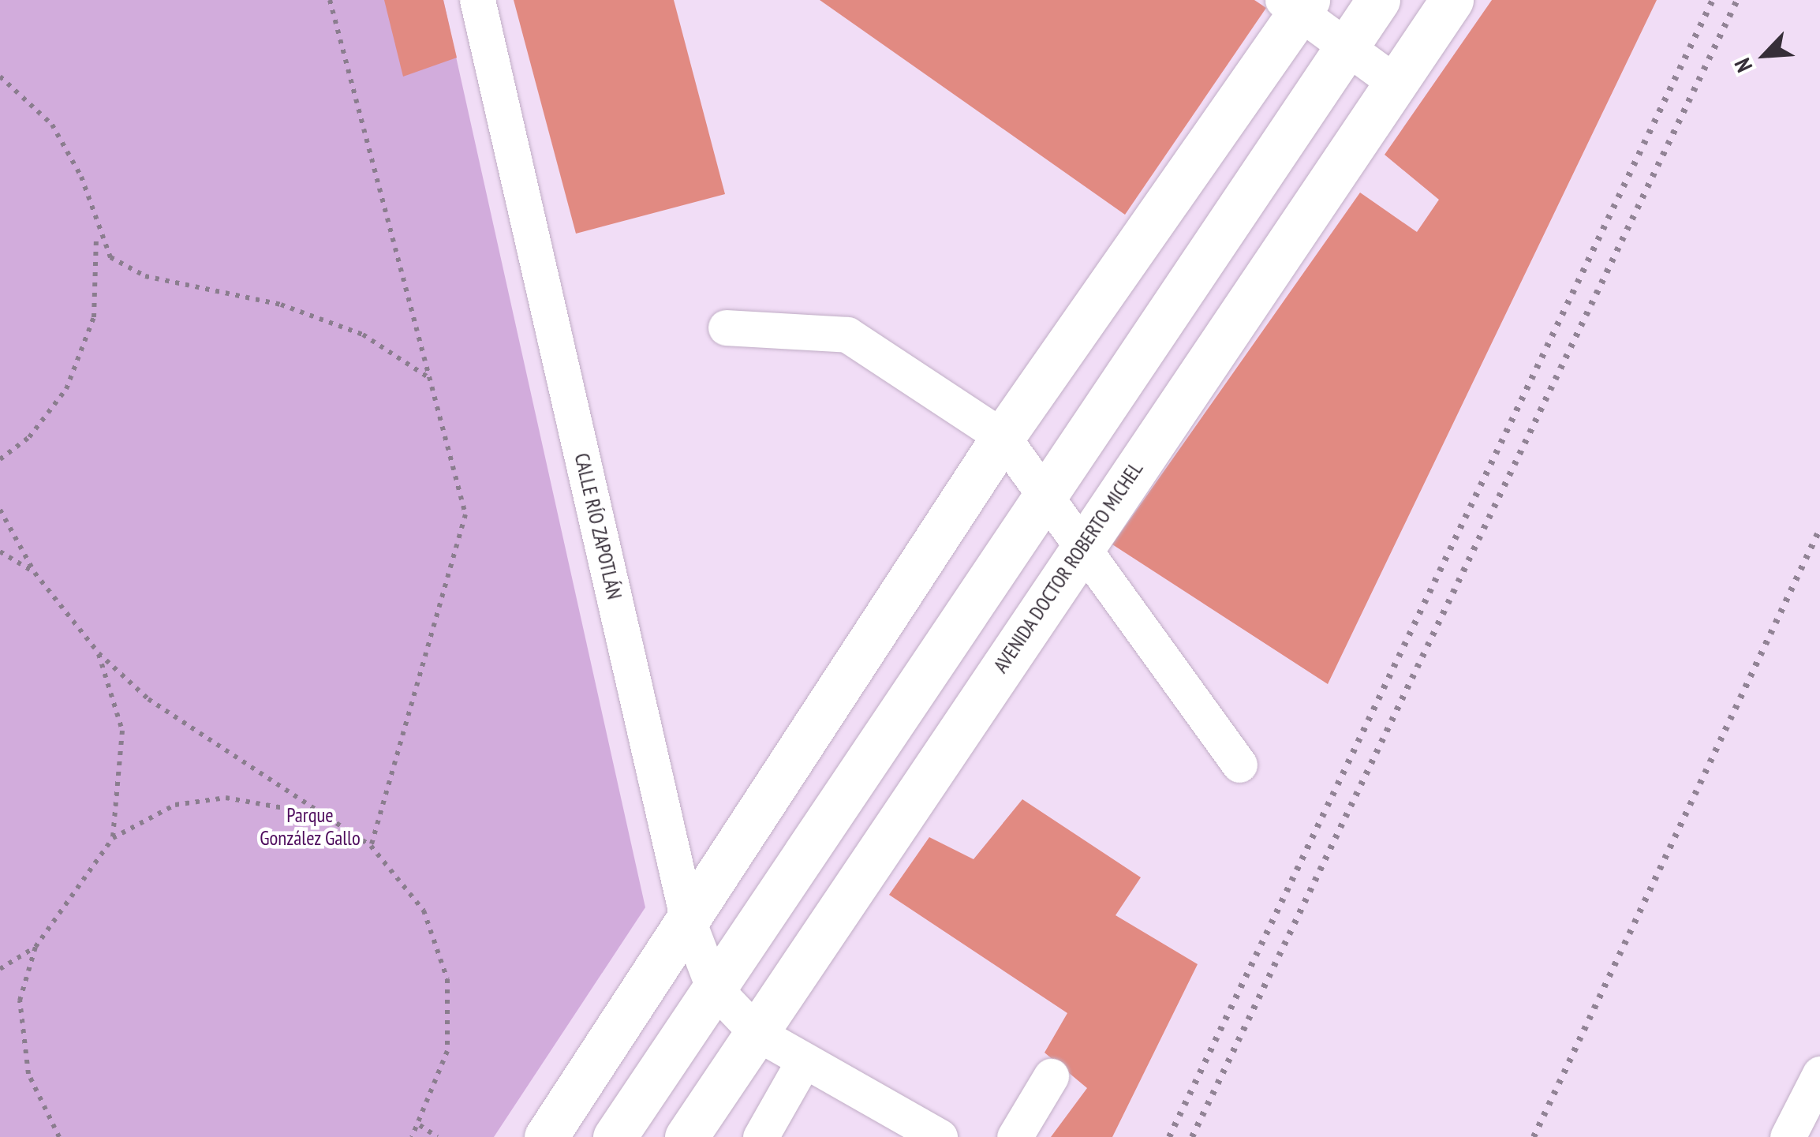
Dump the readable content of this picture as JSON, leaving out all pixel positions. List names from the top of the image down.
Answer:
{
  "streets": {
    "main road": ["AVENIDA DOCTOR ROBERTO MICHEL"],
    "street": ["CALLE RÍO ZAPOTLÁN"]
  },
  "crossings": [
    ["CALLE RÍO ZAPOTLÁN", "AVENIDA DOCTOR ROBERTO MICHEL"]
  ],
  "parks": ["Parque González Gallo"],
  "north": "bottom left"
}
